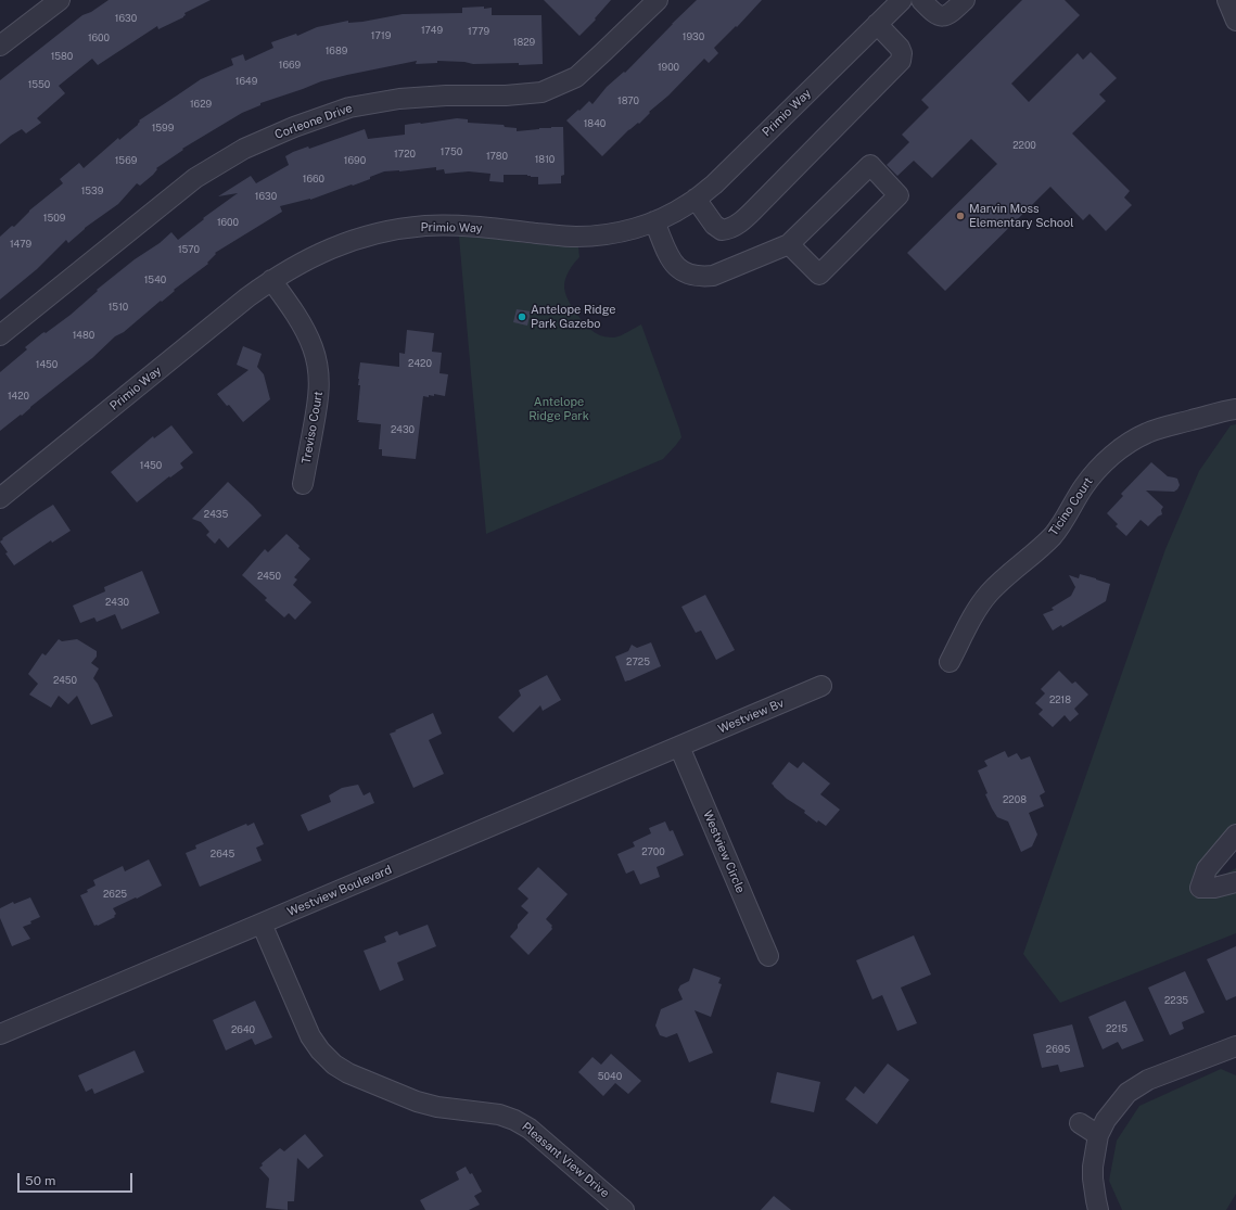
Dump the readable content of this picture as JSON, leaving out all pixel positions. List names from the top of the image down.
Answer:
{
  "streets": {
    "street": [
      "Primio Way",
      "Corleone Drive",
      "Treviso Court",
      "Ticino Court",
      "Westview Bv",
      "Westview Circle",
      "Westview Boulevard",
      "Pleasant View Drive"
    ]
  },
  "crossings": [
    ["Primio Way", "Treviso Court"],
    ["Westview Bv", "Westview Circle"],
    ["Westview Bv", "Westview Boulevard"],
    ["Westview Circle", "Westview Boulevard"],
    ["Westview Boulevard", "Pleasant View Drive"]
  ],
  "parks": ["Antelope Ridge Park"],
  "places": ["Marvin Moss Elementary School", "Antelope Ridge Park Gazebo"],
  "house_numbers": [
    "1630",
    "1749",
    "1779",
    "1719",
    "1930",
    "1600",
    "1829",
    "1689",
    "1580",
    "1669",
    "1900",
    "1649",
    "1550",
    "1870",
    "1629",
    "1840",
    "1599",
    "2200",
    "1750",
    "1720",
    "1780",
    "1810",
    "1569",
    "1690",
    "1660",
    "1539",
    "1630",
    "1509",
    "1600",
    "1479",
    "1570",
    "1540",
    "1510",
    "1480",
    "2420",
    "1450",
    "1420",
    "2430",
    "1450",
    "2435",
    "2450",
    "2430",
    "2725",
    "2450",
    "2218",
    "2208",
    "2700",
    "2645",
    "2625",
    "2235",
    "2215",
    "2640",
    "2695",
    "5040"
  ],
  "scale_bar": "50 m"
}
